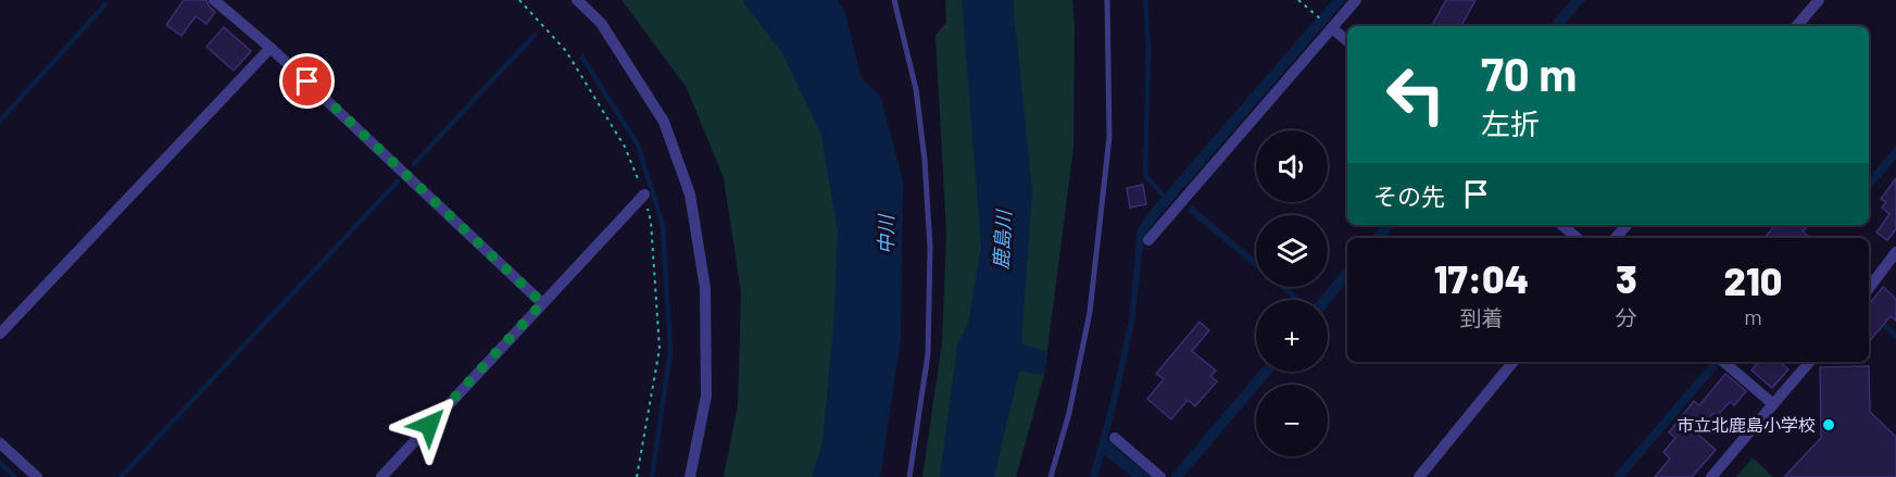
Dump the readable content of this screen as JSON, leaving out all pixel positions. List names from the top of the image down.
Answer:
{
  "water": ["中川", "鹿島川"],
  "places": ["市立北鹿島小学校"],
  "page": {
    "turn": ["70 m", "左折"],
    "map_buttons": ["+", "−"],
    "then": "その先",
    "eta": [
      "17:04",
      "到着",
      "3",
      "分",
      "210",
      "m"
    ]
  }
}
